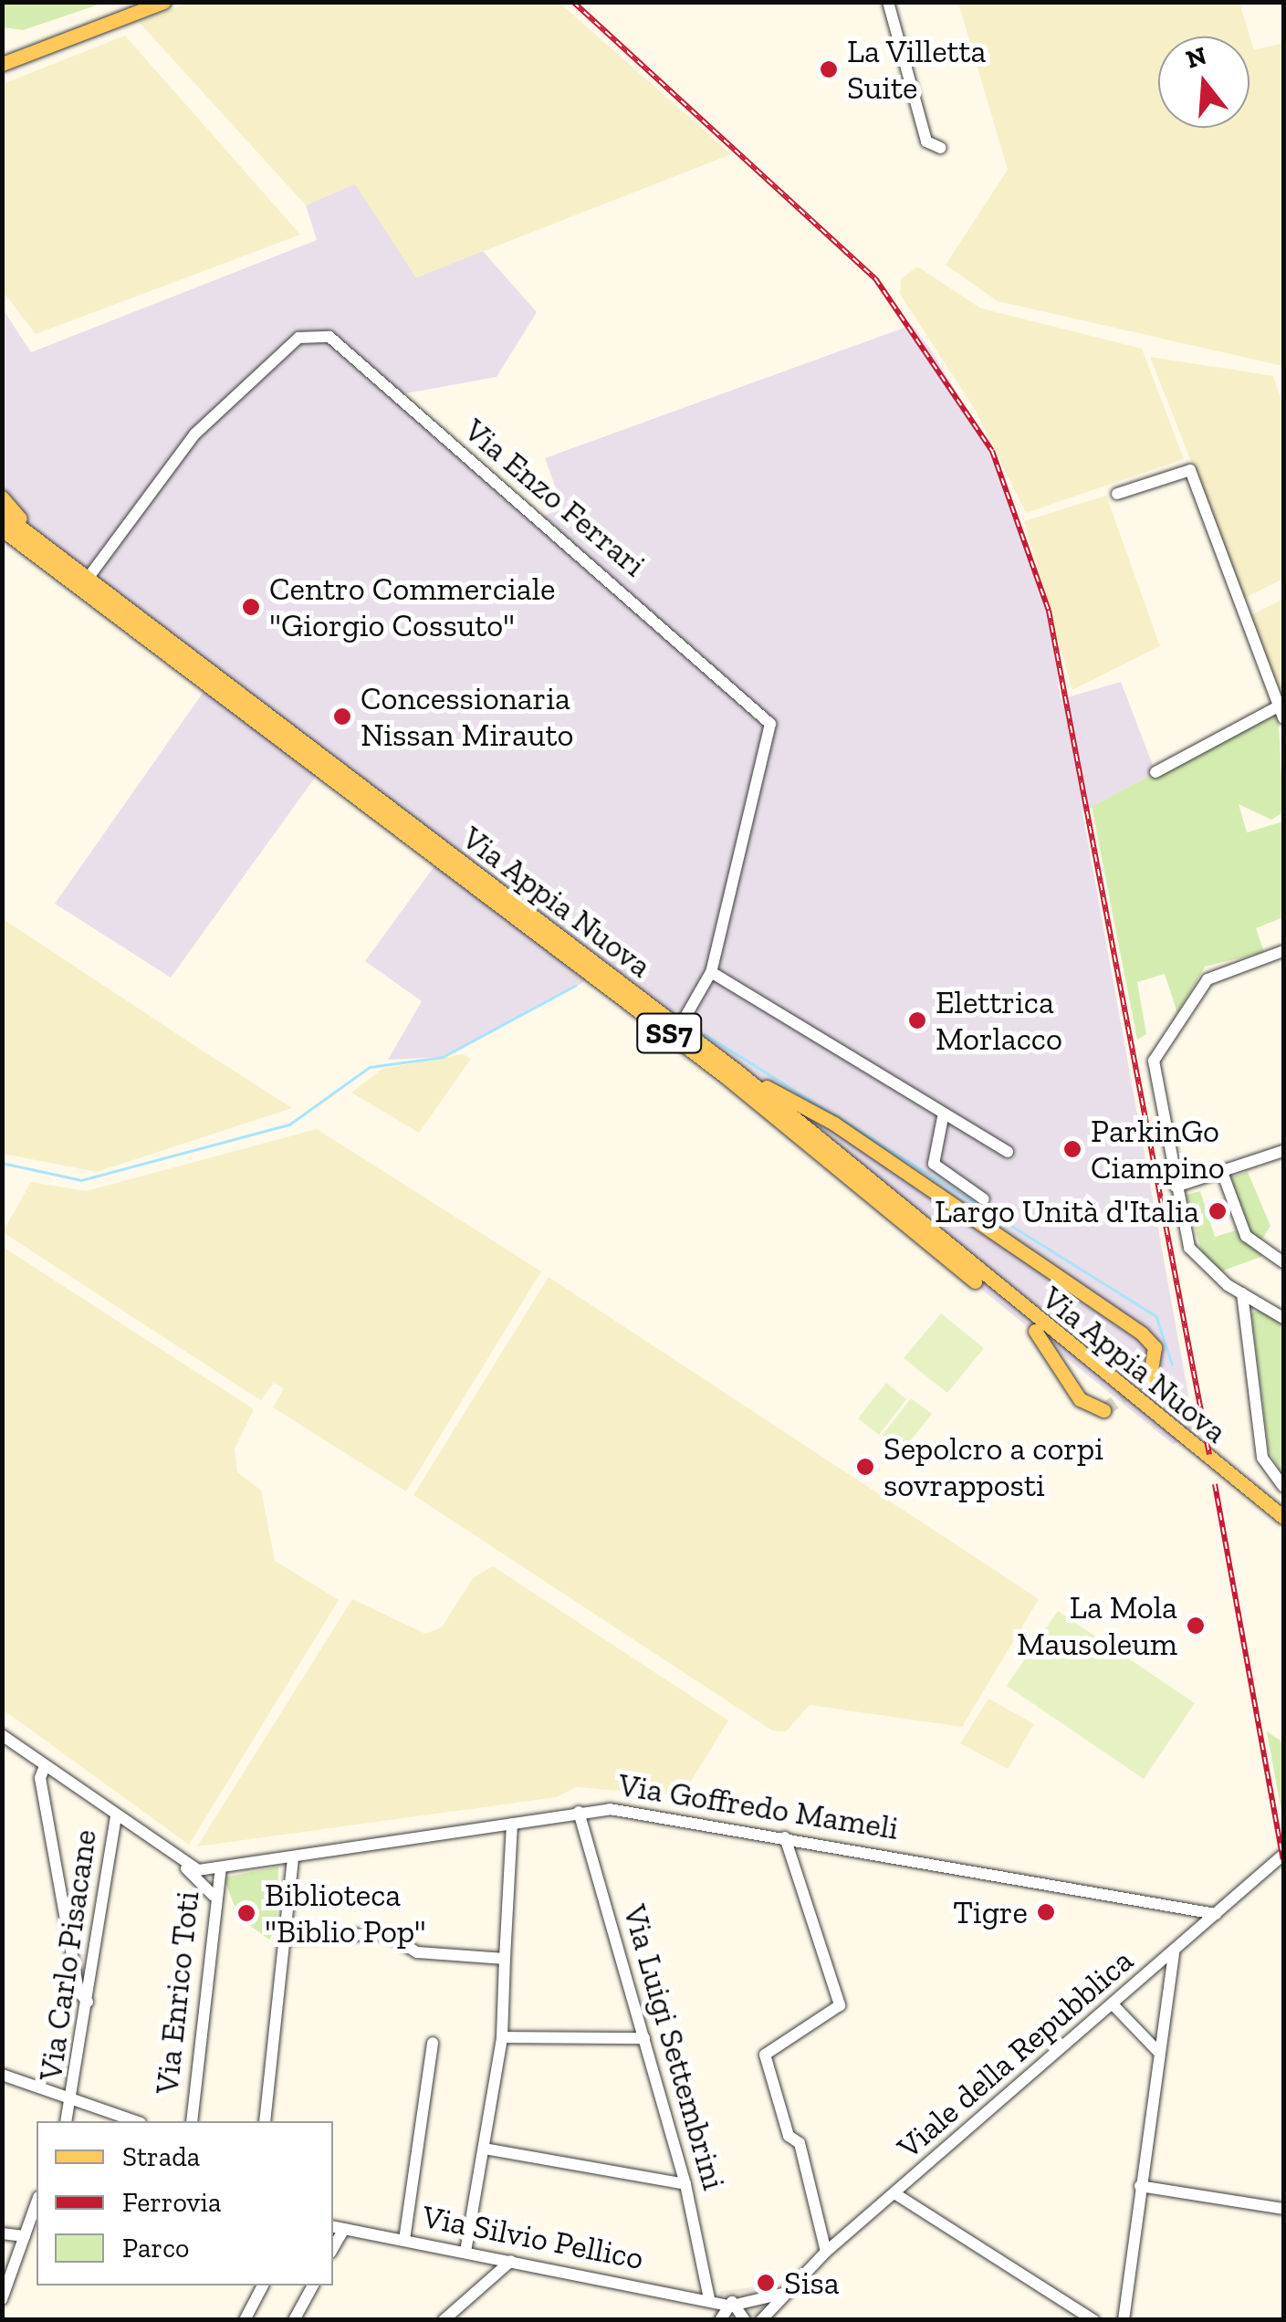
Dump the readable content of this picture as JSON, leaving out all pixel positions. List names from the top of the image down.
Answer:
{
  "streets": {
    "main road": ["Via Appia Nuova", "SS7"],
    "street": [
      "Via Enzo Ferrari",
      "Via Goffredo Mameli",
      "Via Carlo Pisacane",
      "Via Enrico Toti",
      "Via Luigi Settembrini",
      "Viale della Repubblica",
      "Via Silvio Pellico"
    ]
  },
  "crossings": [
    ["Via Enzo Ferrari", "Via Appia Nuova"],
    ["Via Goffredo Mameli", "Via Carlo Pisacane"],
    ["Via Goffredo Mameli", "Via Enrico Toti"],
    ["Via Goffredo Mameli", "Via Luigi Settembrini"],
    ["Via Goffredo Mameli", "Viale della Repubblica"],
    ["Via Luigi Settembrini", "Via Silvio Pellico"]
  ],
  "places": [
    "La Villetta Suite",
    "Centro Commerciale \"Giorgio Cossuto\"",
    "Concessionaria Nissan Mirauto",
    "Elettrica Morlacco",
    "ParkinGo Ciampino",
    "Largo Unità d'Italia",
    "Sepolcro a corpi sovrapposti",
    "La Mola Mausoleum",
    "Tigre",
    "Biblioteca \"Biblio Pop\"",
    "Sisa"
  ],
  "legend": ["Strada", "Ferrovia", "Parco"],
  "north": "top"
}
